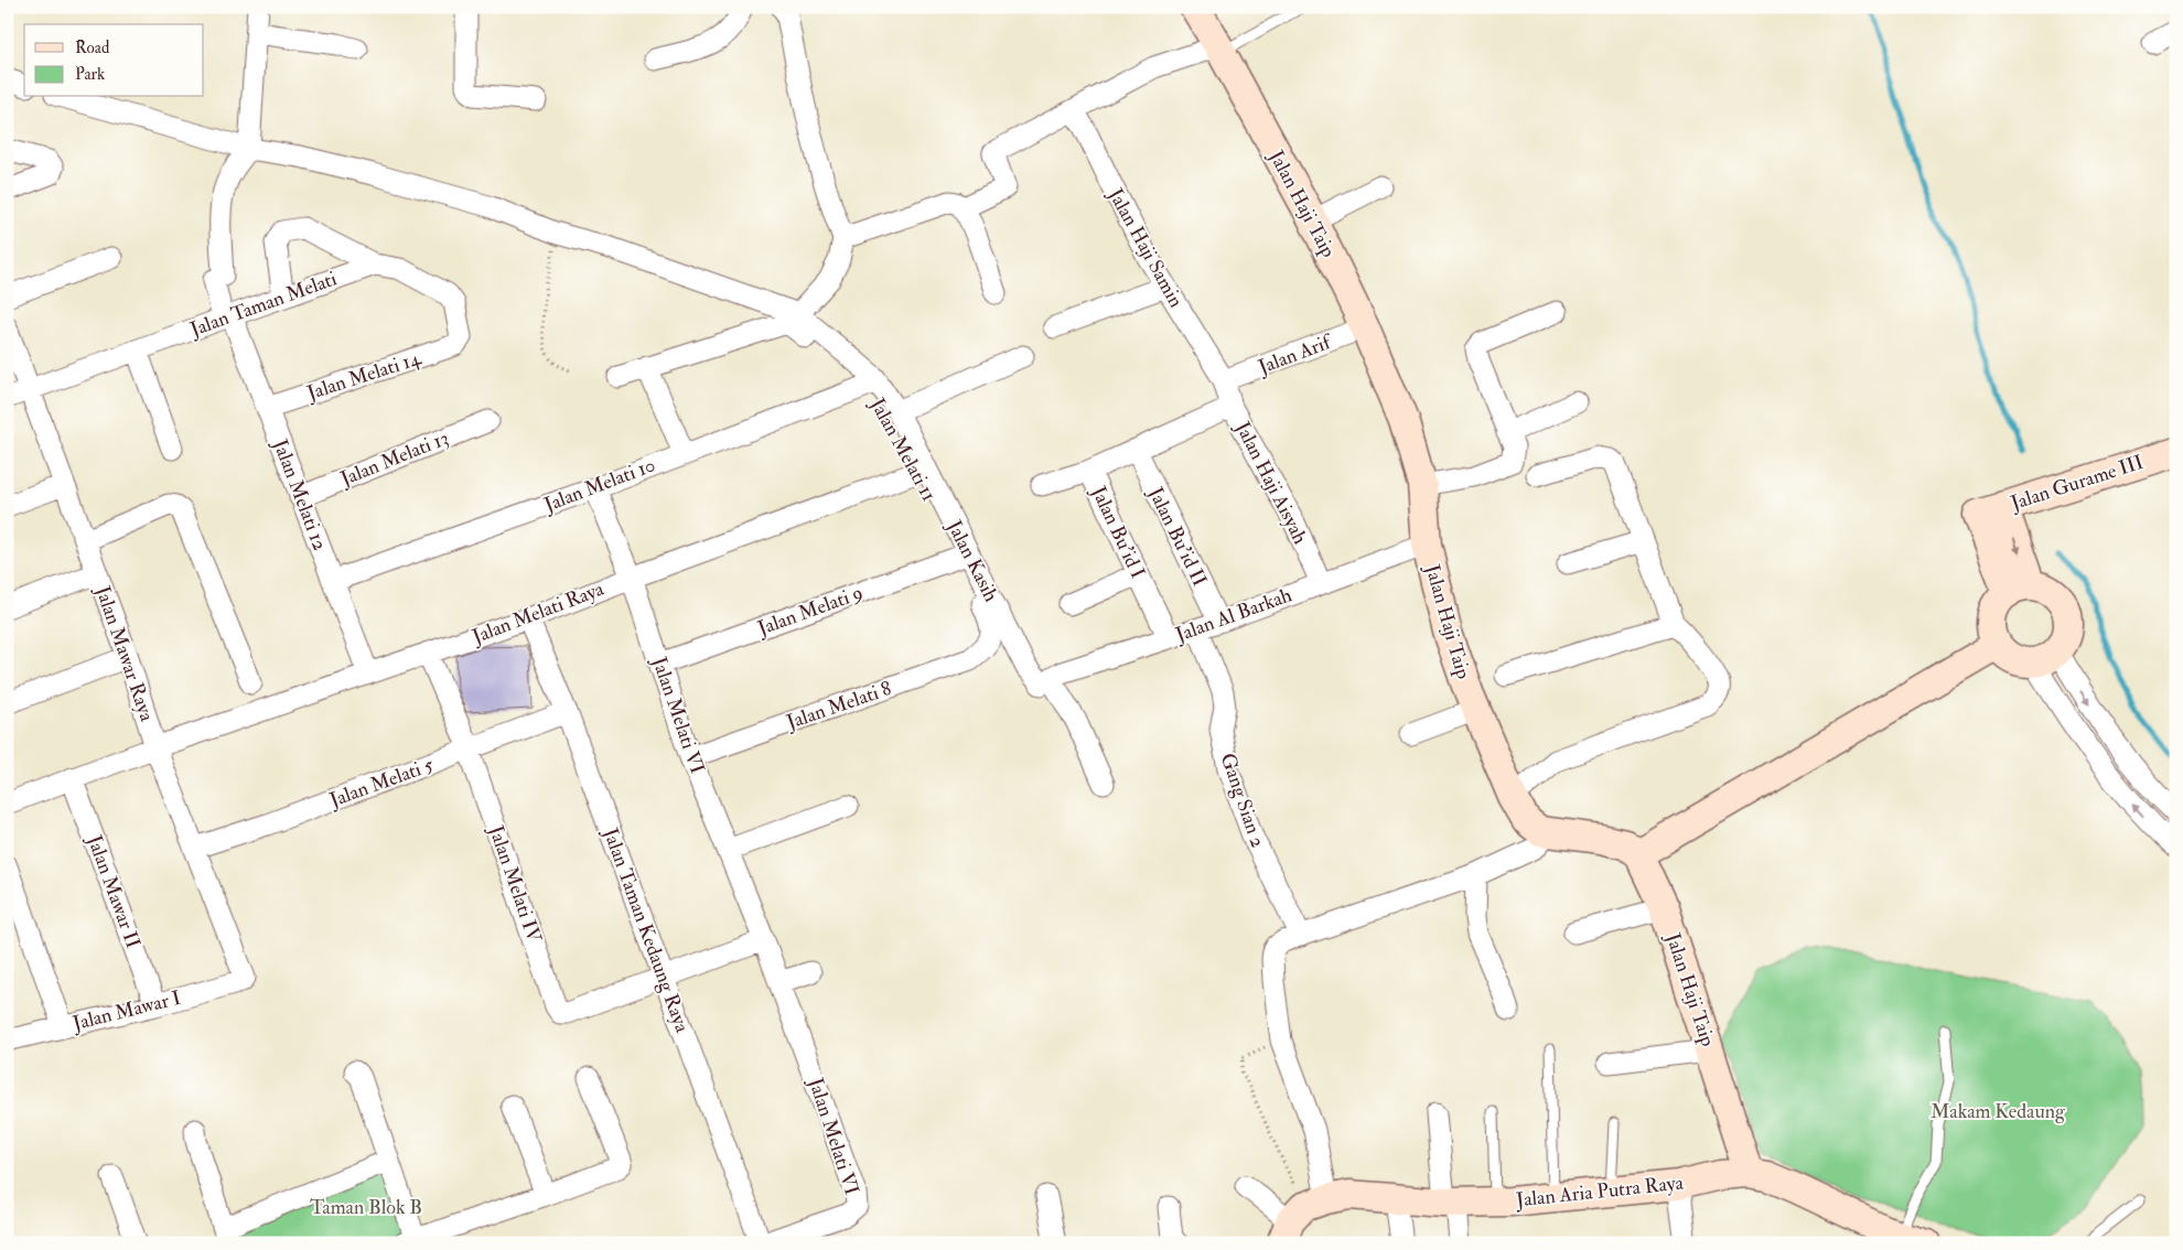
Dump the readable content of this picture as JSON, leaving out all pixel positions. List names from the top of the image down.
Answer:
{
  "streets": {
    "street": [
      "Jalan Haji Taip",
      "Jalan Haji Samin",
      "Jalan Taman Melati",
      "Jalan Arif",
      "Jalan Melati 14",
      "Jalan Melati 11",
      "Jalan Melati 13",
      "Jalan Haji Aisyah",
      "Jalan Gurame III",
      "Jalan Melati 10",
      "Jalan Melati 12",
      "Jalan Bu’id I",
      "Jalan Bu’id II",
      "Jalan Kasih",
      "Jalan Melati 9",
      "Jalan Melati Raya",
      "Jalan Al Barkah",
      "Jalan Mawar Raya",
      "Jalan Melati 8",
      "Jalan Melati VI",
      "Jalan Melati 5",
      "Gang Sian 2",
      "Jalan Melati IV",
      "Jalan Mawar II",
      "Jalan Taman Kedaung Raya",
      "Jalan Mawar I",
      "Jalan Aria Putra Raya"
    ]
  },
  "crossings": [
    ["Jalan Haji Taip", "Jalan Arif"],
    ["Jalan Haji Taip", "Jalan Al Barkah"],
    ["Jalan Haji Taip", "Jalan Aria Putra Raya"],
    ["Jalan Haji Samin", "Jalan Arif"],
    ["Jalan Haji Samin", "Jalan Haji Aisyah"],
    ["Jalan Taman Melati", "Jalan Melati 14"],
    ["Jalan Taman Melati", "Jalan Melati 12"],
    ["Jalan Taman Melati", "Jalan Mawar Raya"],
    ["Jalan Arif", "Jalan Haji Aisyah"],
    ["Jalan Melati 14", "Jalan Melati 12"],
    ["Jalan Melati 11", "Jalan Melati 10"],
    ["Jalan Melati 11", "Jalan Melati 9"],
    ["Jalan Melati 11", "Jalan Melati Raya"],
    ["Jalan Melati 11", "Jalan Melati 8"],
    ["Jalan Melati 13", "Jalan Melati 12"],
    ["Jalan Haji Aisyah", "Jalan Al Barkah"],
    ["Jalan Melati 10", "Jalan Melati 12"],
    ["Jalan Melati 10", "Jalan Melati VI"],
    ["Jalan Melati 12", "Jalan Melati Raya"],
    ["Jalan Bu’id I", "Jalan Al Barkah"],
    ["Jalan Bu’id II", "Jalan Al Barkah"],
    ["Jalan Kasih", "Jalan Al Barkah"],
    ["Jalan Melati 9", "Jalan Melati VI"],
    ["Jalan Melati Raya", "Jalan Mawar Raya"],
    ["Jalan Melati Raya", "Jalan Melati VI"],
    ["Jalan Melati Raya", "Jalan Melati IV"],
    ["Jalan Melati Raya", "Jalan Mawar II"],
    ["Jalan Melati Raya", "Jalan Taman Kedaung Raya"],
    ["Jalan Al Barkah", "Gang Sian 2"],
    ["Jalan Mawar Raya", "Jalan Melati 5"],
    ["Jalan Mawar Raya", "Jalan Mawar I"],
    ["Jalan Melati 8", "Jalan Melati VI"],
    ["Jalan Melati VI", "Jalan Taman Kedaung Raya"],
    ["Jalan Melati 5", "Jalan Melati IV"],
    ["Jalan Melati 5", "Jalan Taman Kedaung Raya"],
    ["Jalan Melati IV", "Jalan Taman Kedaung Raya"],
    ["Jalan Mawar II", "Jalan Mawar I"]
  ],
  "parks": ["Makam Kedaung", "Taman Blok B"],
  "legend": ["Road", "Park"]
}
